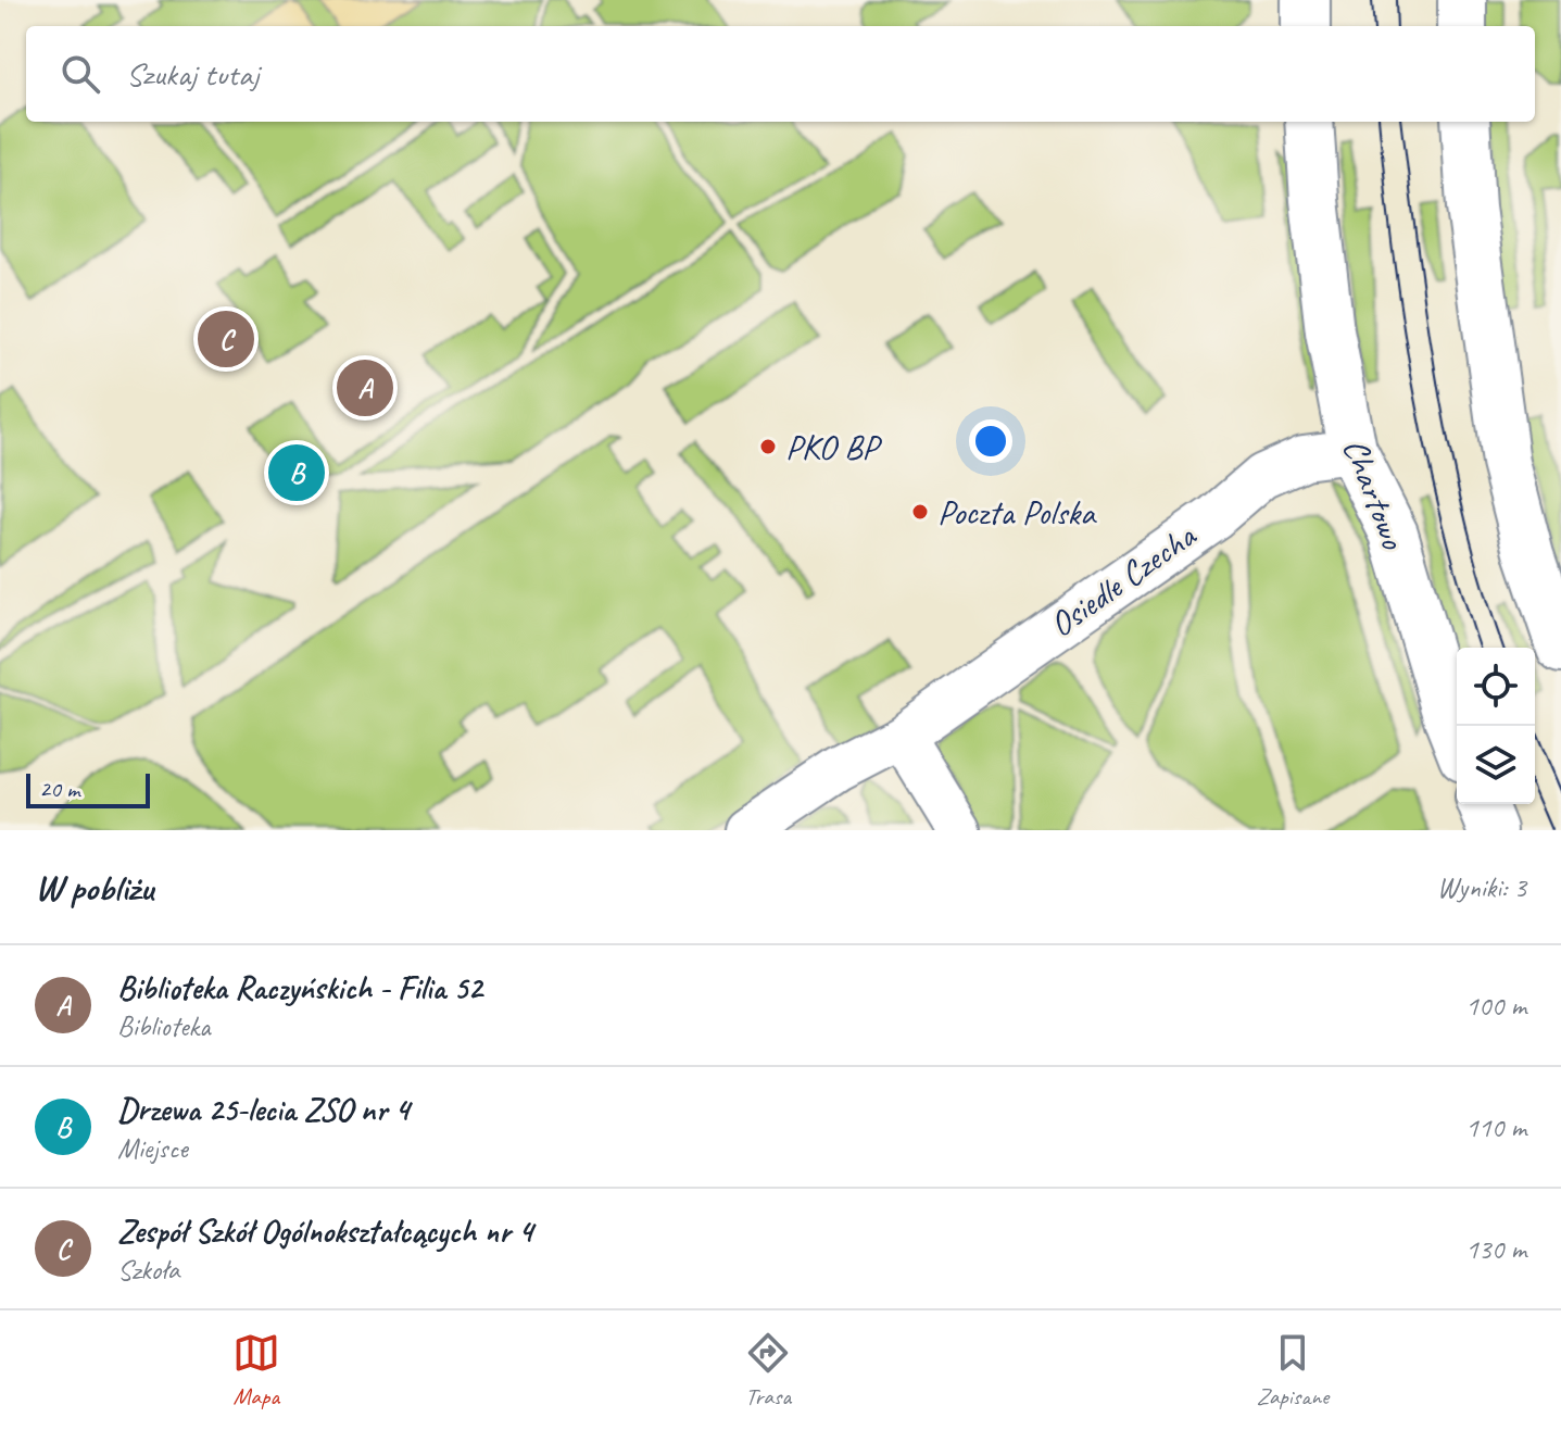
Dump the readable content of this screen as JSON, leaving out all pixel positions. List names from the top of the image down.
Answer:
{
  "streets": {
    "street": ["Chartowo", "Osiedle Czecha"]
  },
  "crossings": [
    ["Chartowo", "Osiedle Czecha"]
  ],
  "places": ["PKO BP", "Poczta Polska"],
  "scale_bar": "20 m",
  "page": {
    "search": "Szukaj tutaj",
    "pins": ["C", "A", "B"],
    "scale": "20 m",
    "heading": ["W pobliżu", "Wyniki: 3"],
    "list": [
      {
        "mark": "A",
        "name": "Biblioteka Raczyńskich - Filia 52",
        "note": "Biblioteka",
        "value": "100 m"
      },
      {
        "mark": "B",
        "name": "Drzewa 25-lecia ZSO nr 4",
        "note": "Miejsce",
        "value": "110 m"
      },
      {
        "mark": "C",
        "name": "Zespół Szkół Ogólnokształcących nr 4",
        "note": "Szkoła",
        "value": "130 m"
      }
    ],
    "nav": ["Mapa", "Trasa", "Zapisane"]
  }
}
